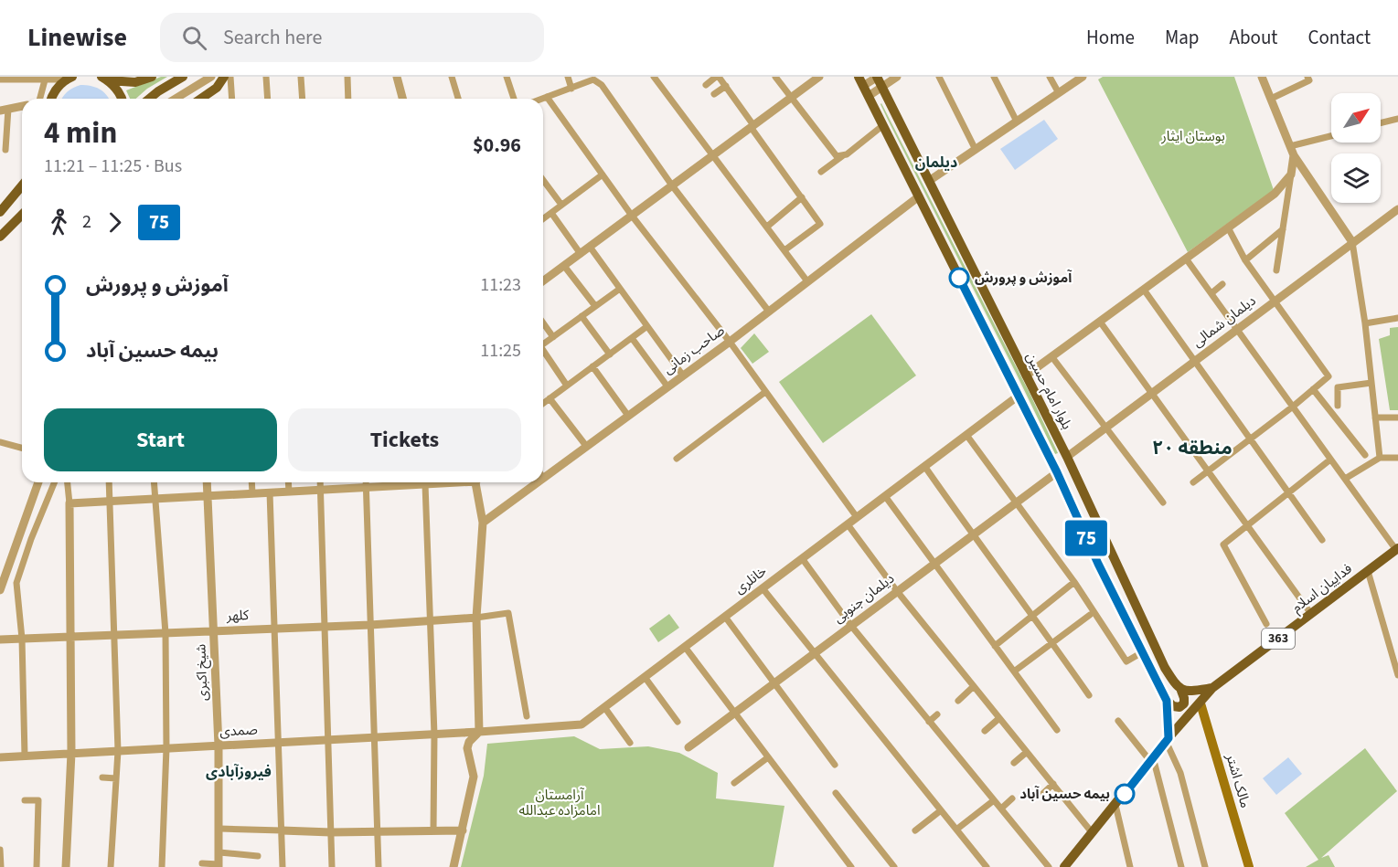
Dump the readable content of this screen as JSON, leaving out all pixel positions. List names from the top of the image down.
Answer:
{
  "streets": {
    "main road": [
      "بلوار امام حسین",
      "فداییان اسلام",
      "363",
      "مالک اشتر"
    ],
    "street": [
      "دیلمان شمالی",
      "صاحب زمانی",
      "خانلری",
      "دیلمان جنوبی",
      "کلهر",
      "شیخ اکبری",
      "صمدی"
    ]
  },
  "crossings": [
    ["دیلمان شمالی", "بلوار امام حسین"],
    ["خانلری", "صمدی"],
    ["فداییان اسلام", "مالک اشتر"],
    ["کلهر", "شیخ اکبری"],
    ["شیخ اکبری", "صمدی"]
  ],
  "districts": ["دیلمان", "منطقه ۲۰", "فیروزآبادی"],
  "parks": ["بوستان ایثار", "آرامستان امامزاده عبدالله"],
  "places": ["آموزش و پرورش", "بیمه حسین آباد"],
  "lines": ["bus line 75"],
  "north": "top right",
  "page": {
    "header": "Linewise",
    "search": "Search here",
    "nav": [
      "Home",
      "Map",
      "About",
      "Contact"
    ],
    "on_map": "75",
    "heading": ["4 min", "11:21 – 11:25 · Bus", "$0.96"],
    "legs": ["2", "75"],
    "list": [
      {
        "name": "آموزش و پرورش",
        "value": "11:23"
      },
      {
        "name": "بیمه حسین آباد",
        "value": "11:25"
      }
    ],
    "buttons": ["Start", "Tickets"]
  }
}
